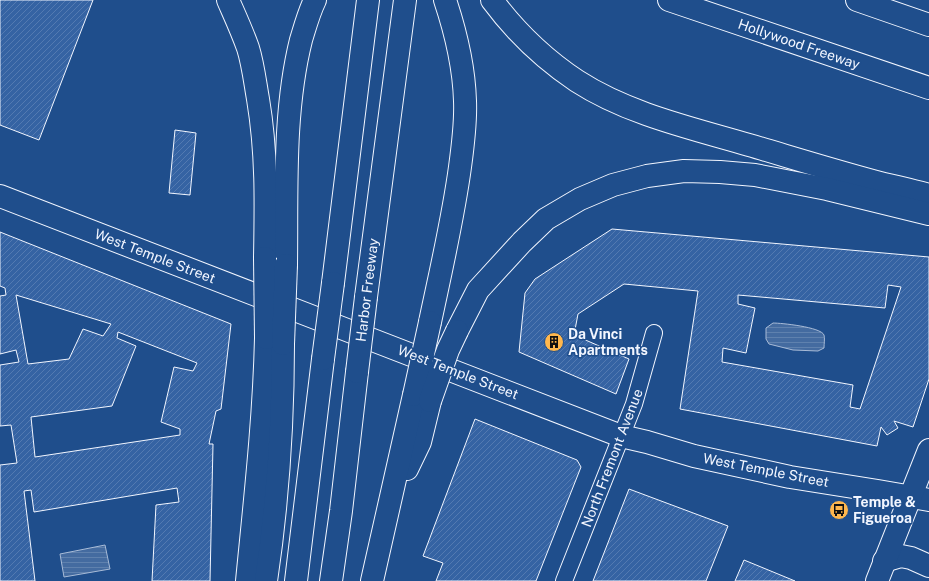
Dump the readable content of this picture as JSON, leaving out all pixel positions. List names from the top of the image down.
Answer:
{
  "streets": {
    "main road": ["Hollywood Freeway", "West Temple Street", "Harbor Freeway"],
    "street": ["North Fremont Avenue"]
  },
  "crossings": [
    ["West Temple Street", "North Fremont Avenue"]
  ],
  "places": {
    "building": ["Da Vinci Apartments"],
    "bus stop": ["Temple & Figueroa"]
  }
}
